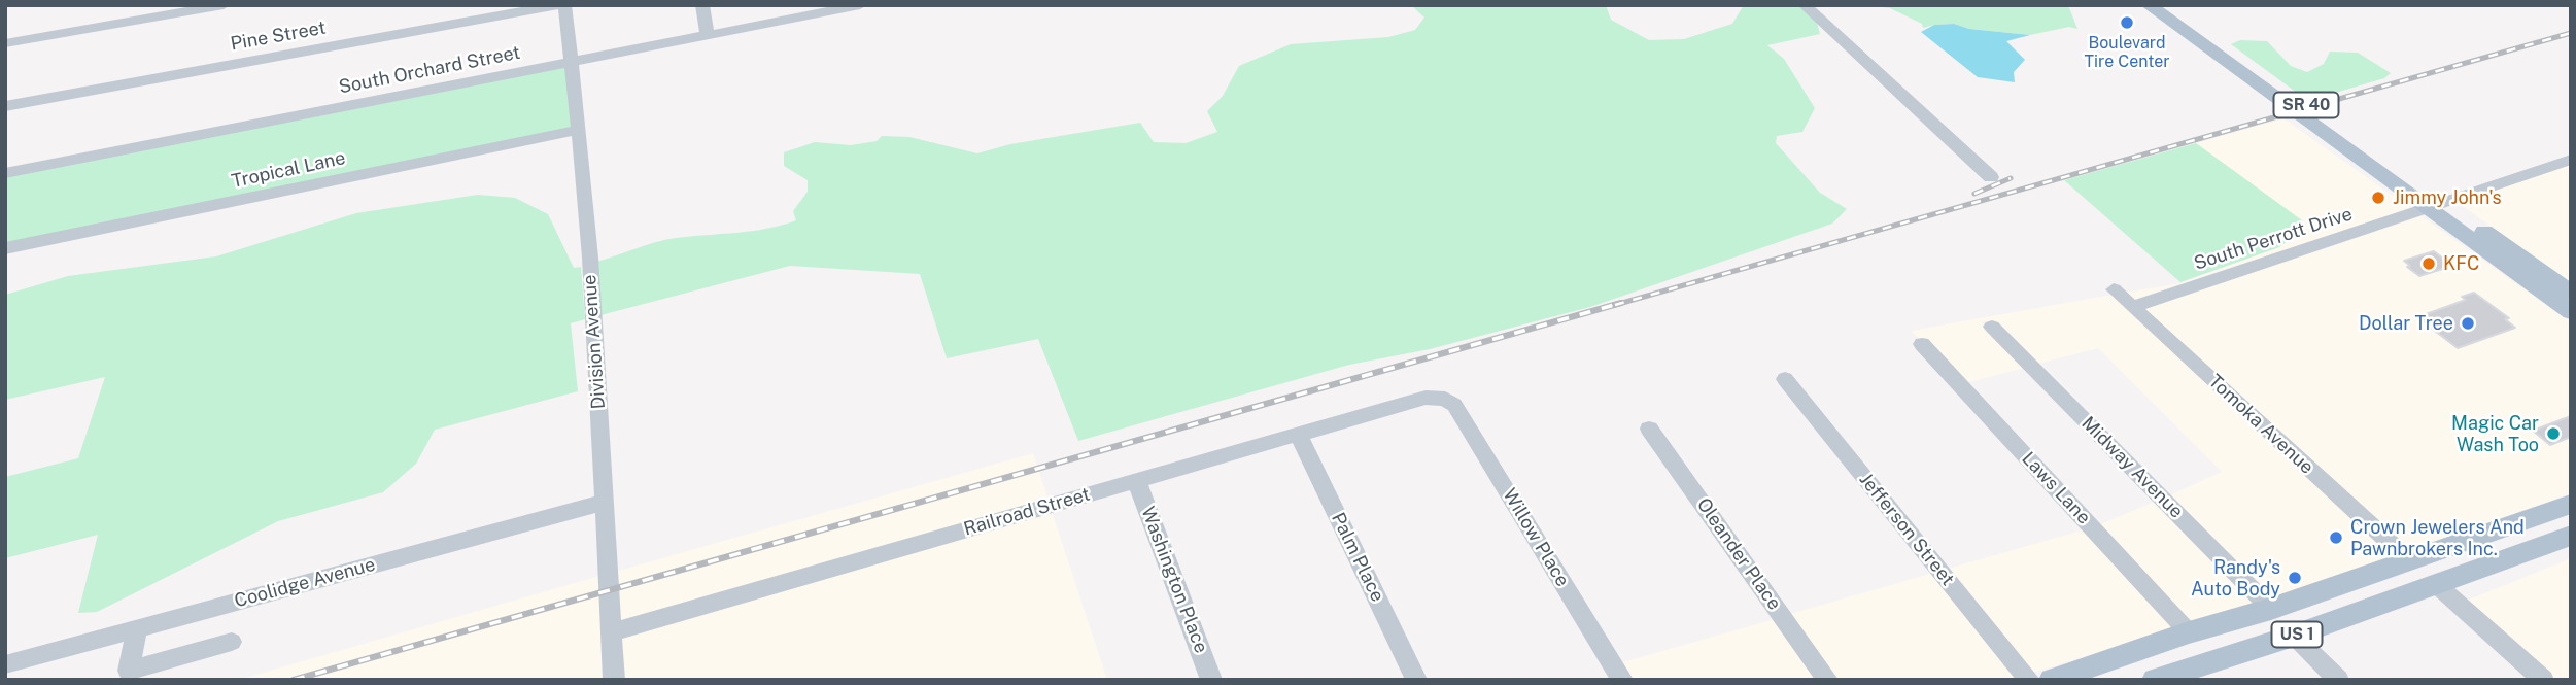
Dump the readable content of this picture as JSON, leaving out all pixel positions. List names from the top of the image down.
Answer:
{
  "streets": {
    "main road": ["SR 40", "US 1"],
    "street": [
      "Pine Street",
      "South Orchard Street",
      "Tropical Lane",
      "South Perrott Drive",
      "Division Avenue",
      "Tomoka Avenue",
      "Midway Avenue",
      "Laws Lane",
      "Railroad Street",
      "Jefferson Street",
      "Willow Place",
      "Oleander Place",
      "Palm Place",
      "Washington Place",
      "Coolidge Avenue"
    ]
  },
  "crossings": [
    ["South Orchard Street", "Division Avenue"],
    ["SR 40", "South Perrott Drive"],
    ["Tropical Lane", "Division Avenue"],
    ["South Perrott Drive", "Tomoka Avenue"],
    ["Division Avenue", "Railroad Street"],
    ["Division Avenue", "Coolidge Avenue"],
    ["Tomoka Avenue", "US 1"],
    ["Midway Avenue", "US 1"],
    ["Laws Lane", "US 1"],
    ["Railroad Street", "Willow Place"],
    ["Railroad Street", "Palm Place"],
    ["Railroad Street", "Washington Place"]
  ],
  "places": [
    "Boulevard Tire Center",
    "Jimmy John's",
    "KFC",
    "Dollar Tree",
    "Magic Car Wash Too",
    "Crown Jewelers And Pawnbrokers Inc.",
    "Randy's Auto Body"
  ]
}
